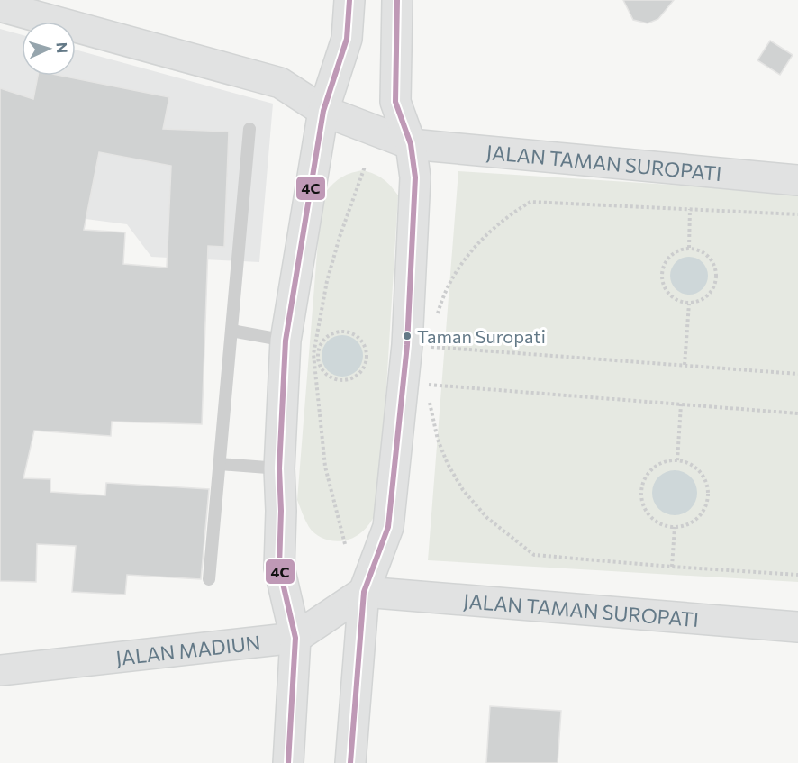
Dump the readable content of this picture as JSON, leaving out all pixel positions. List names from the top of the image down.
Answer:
{
  "streets": {
    "street": ["JALAN TAMAN SUROPATI", "JALAN MADIUN"]
  },
  "crossings": [
    ["JALAN TAMAN SUROPATI", "JALAN MADIUN"]
  ],
  "places": ["Taman Suropati"],
  "lines": ["transit line 4C"],
  "north": "right"
}
